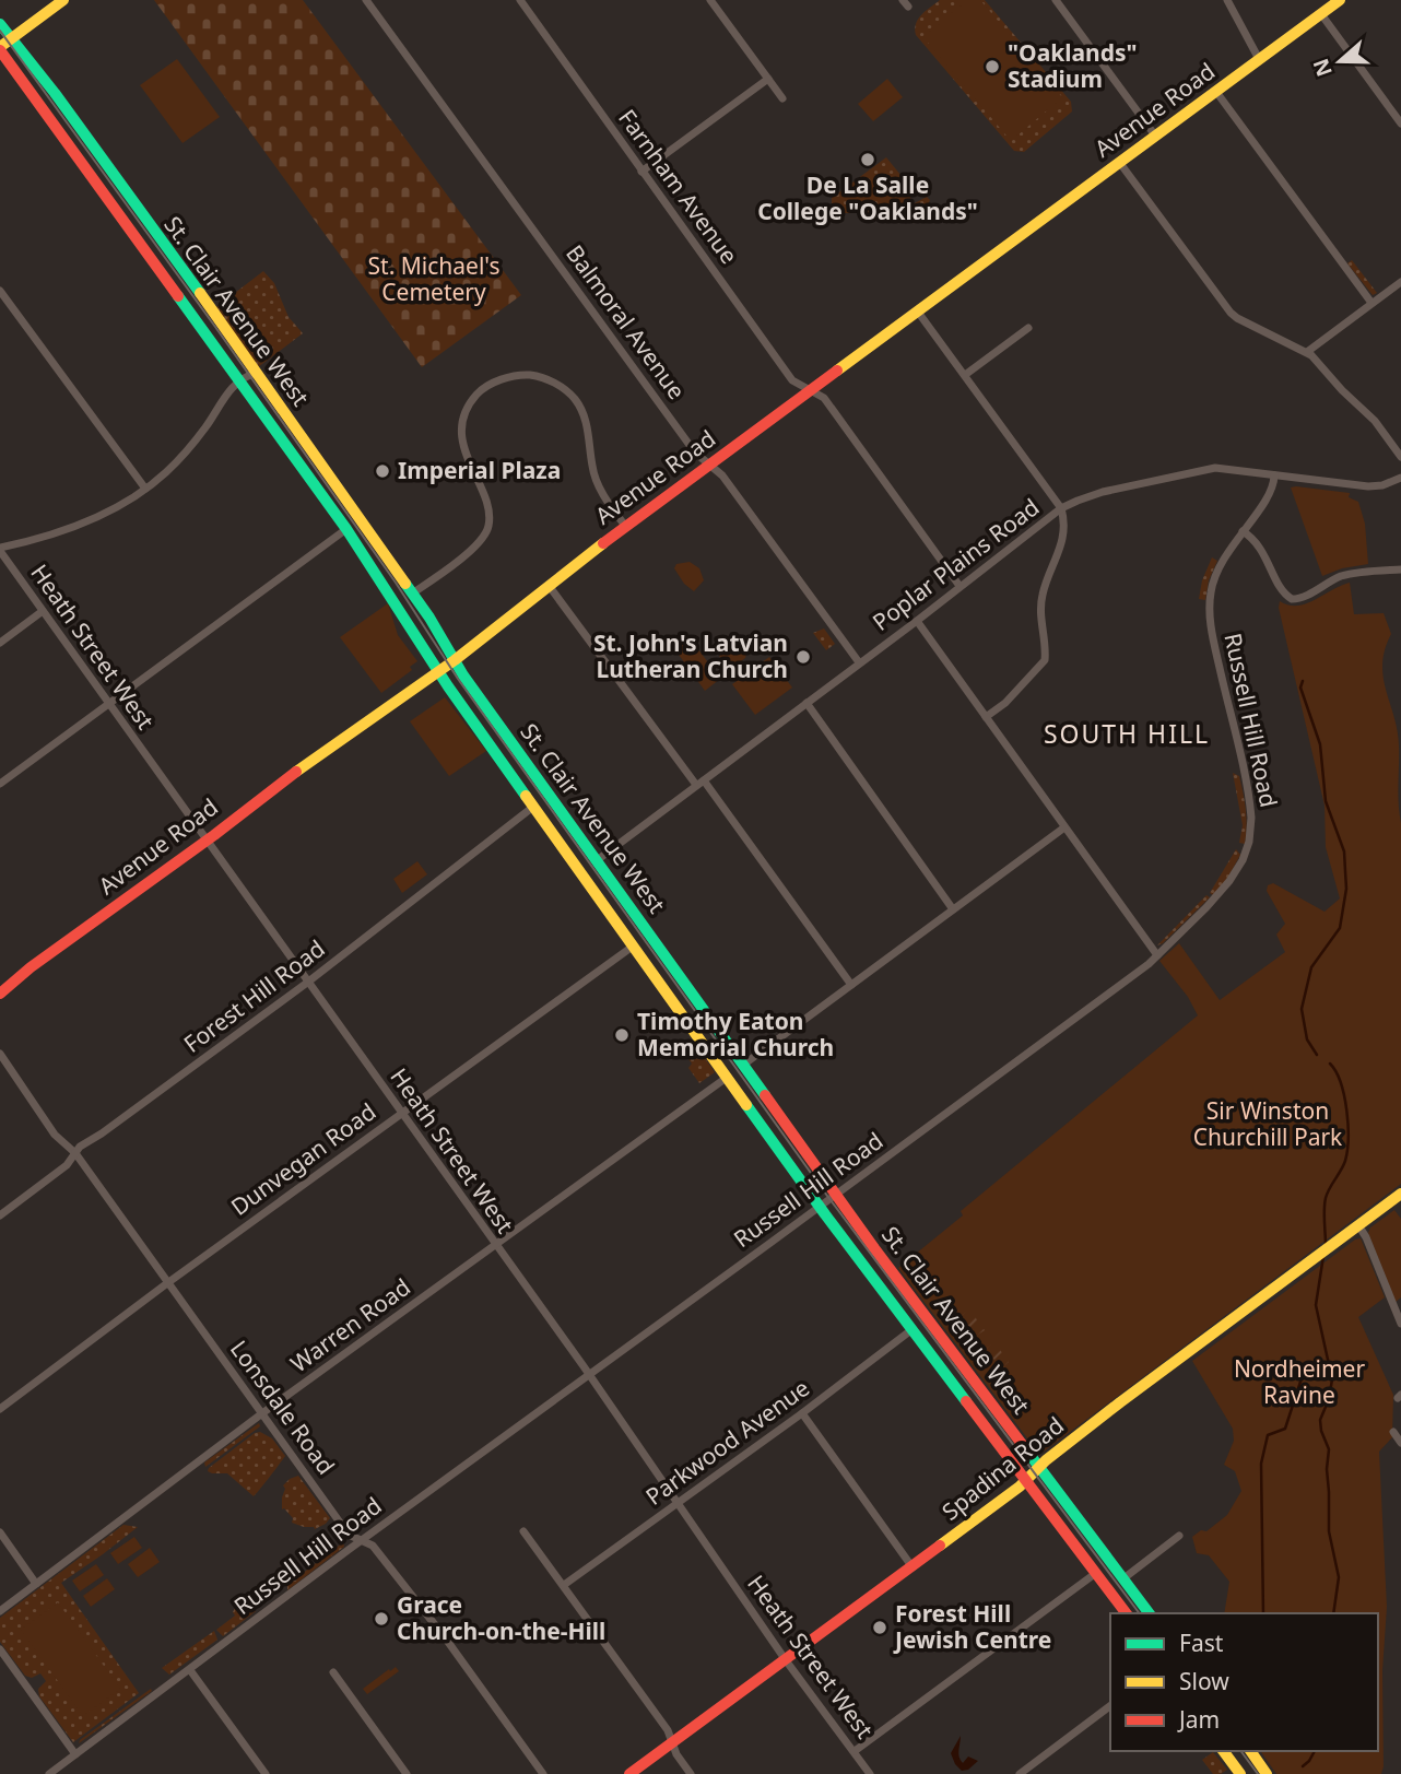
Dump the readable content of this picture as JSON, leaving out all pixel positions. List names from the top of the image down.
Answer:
{
  "streets": {
    "main road": ["Avenue Road", "St. Clair Avenue West", "Spadina Road"],
    "street": [
      "Farnham Avenue",
      "Balmoral Avenue",
      "Poplar Plains Road",
      "Heath Street West",
      "Russell Hill Road",
      "Forest Hill Road",
      "Dunvegan Road",
      "Warren Road",
      "Lonsdale Road",
      "Parkwood Avenue"
    ]
  },
  "crossings": [
    ["Avenue Road", "Farnham Avenue"],
    ["Avenue Road", "St. Clair Avenue West"],
    ["Avenue Road", "Balmoral Avenue"],
    ["Avenue Road", "Heath Street West"],
    ["Farnham Avenue", "Poplar Plains Road"],
    ["St. Clair Avenue West", "Poplar Plains Road"],
    ["St. Clair Avenue West", "Russell Hill Road"],
    ["St. Clair Avenue West", "Forest Hill Road"],
    ["St. Clair Avenue West", "Dunvegan Road"],
    ["St. Clair Avenue West", "Warren Road"],
    ["St. Clair Avenue West", "Parkwood Avenue"],
    ["St. Clair Avenue West", "Spadina Road"],
    ["Balmoral Avenue", "Poplar Plains Road"],
    ["Poplar Plains Road", "Russell Hill Road"],
    ["Heath Street West", "Russell Hill Road"],
    ["Heath Street West", "Forest Hill Road"],
    ["Heath Street West", "Dunvegan Road"],
    ["Heath Street West", "Warren Road"],
    ["Heath Street West", "Parkwood Avenue"],
    ["Heath Street West", "Spadina Road"],
    ["Russell Hill Road", "Lonsdale Road"],
    ["Forest Hill Road", "Lonsdale Road"],
    ["Dunvegan Road", "Lonsdale Road"],
    ["Warren Road", "Lonsdale Road"]
  ],
  "districts": ["SOUTH HILL"],
  "parks": ["St. Michael's Cemetery", "Sir Winston Churchill Park", "Nordheimer Ravine"],
  "places": [
    "\"Oaklands\" Stadium",
    "De La Salle College \"Oaklands\"",
    "Imperial Plaza",
    "St. John's Latvian Lutheran Church",
    "Timothy Eaton Memorial Church",
    "Grace Church-on-the-Hill",
    "Forest Hill Jewish Centre"
  ],
  "legend": ["Fast", "Slow", "Jam"],
  "north": "left"
}
